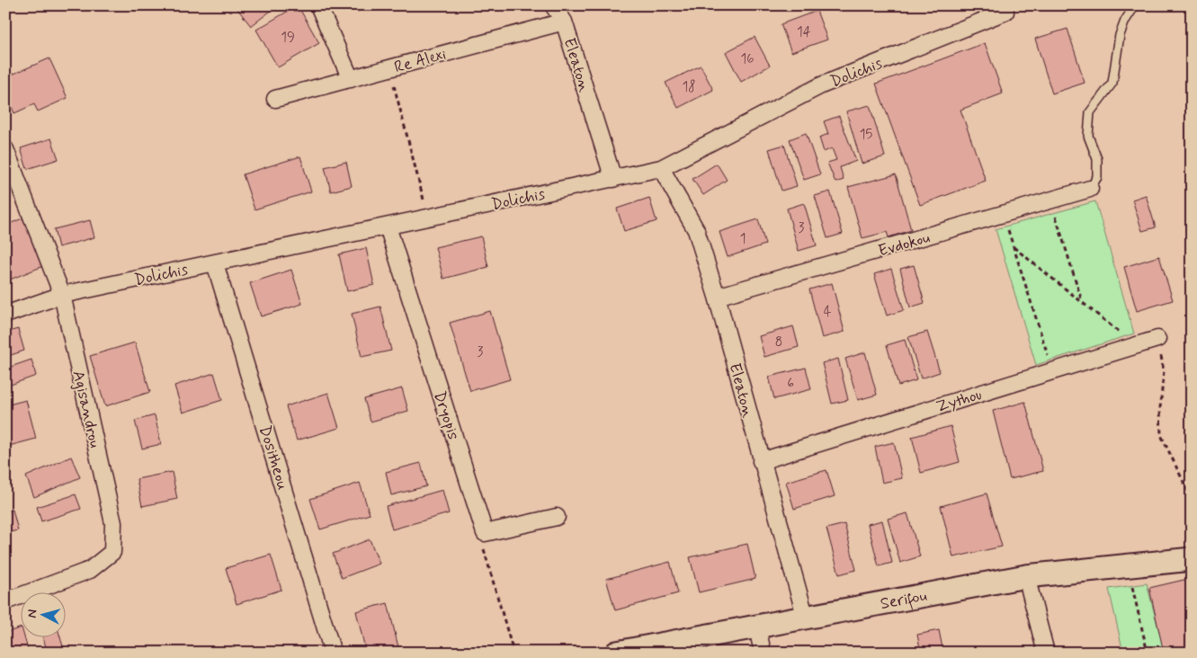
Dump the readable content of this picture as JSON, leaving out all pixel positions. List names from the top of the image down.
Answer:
{
  "streets": {
    "street": [
      "Re Alexi",
      "Eleaton",
      "Dolichis",
      "Evdokou",
      "Zythou",
      "Agisandrou",
      "Dryopis",
      "Dositheou",
      "Serifou"
    ]
  },
  "crossings": [
    ["Re Alexi", "Eleaton"],
    ["Eleaton", "Dolichis"],
    ["Eleaton", "Evdokou"],
    ["Eleaton", "Zythou"],
    ["Eleaton", "Serifou"],
    ["Dolichis", "Agisandrou"],
    ["Dolichis", "Dryopis"],
    ["Dolichis", "Dositheou"]
  ],
  "house_numbers": [
    "14",
    "19",
    "16",
    "18",
    "15",
    "3",
    "1",
    "4",
    "8",
    "3",
    "6"
  ],
  "north": "left"
}
